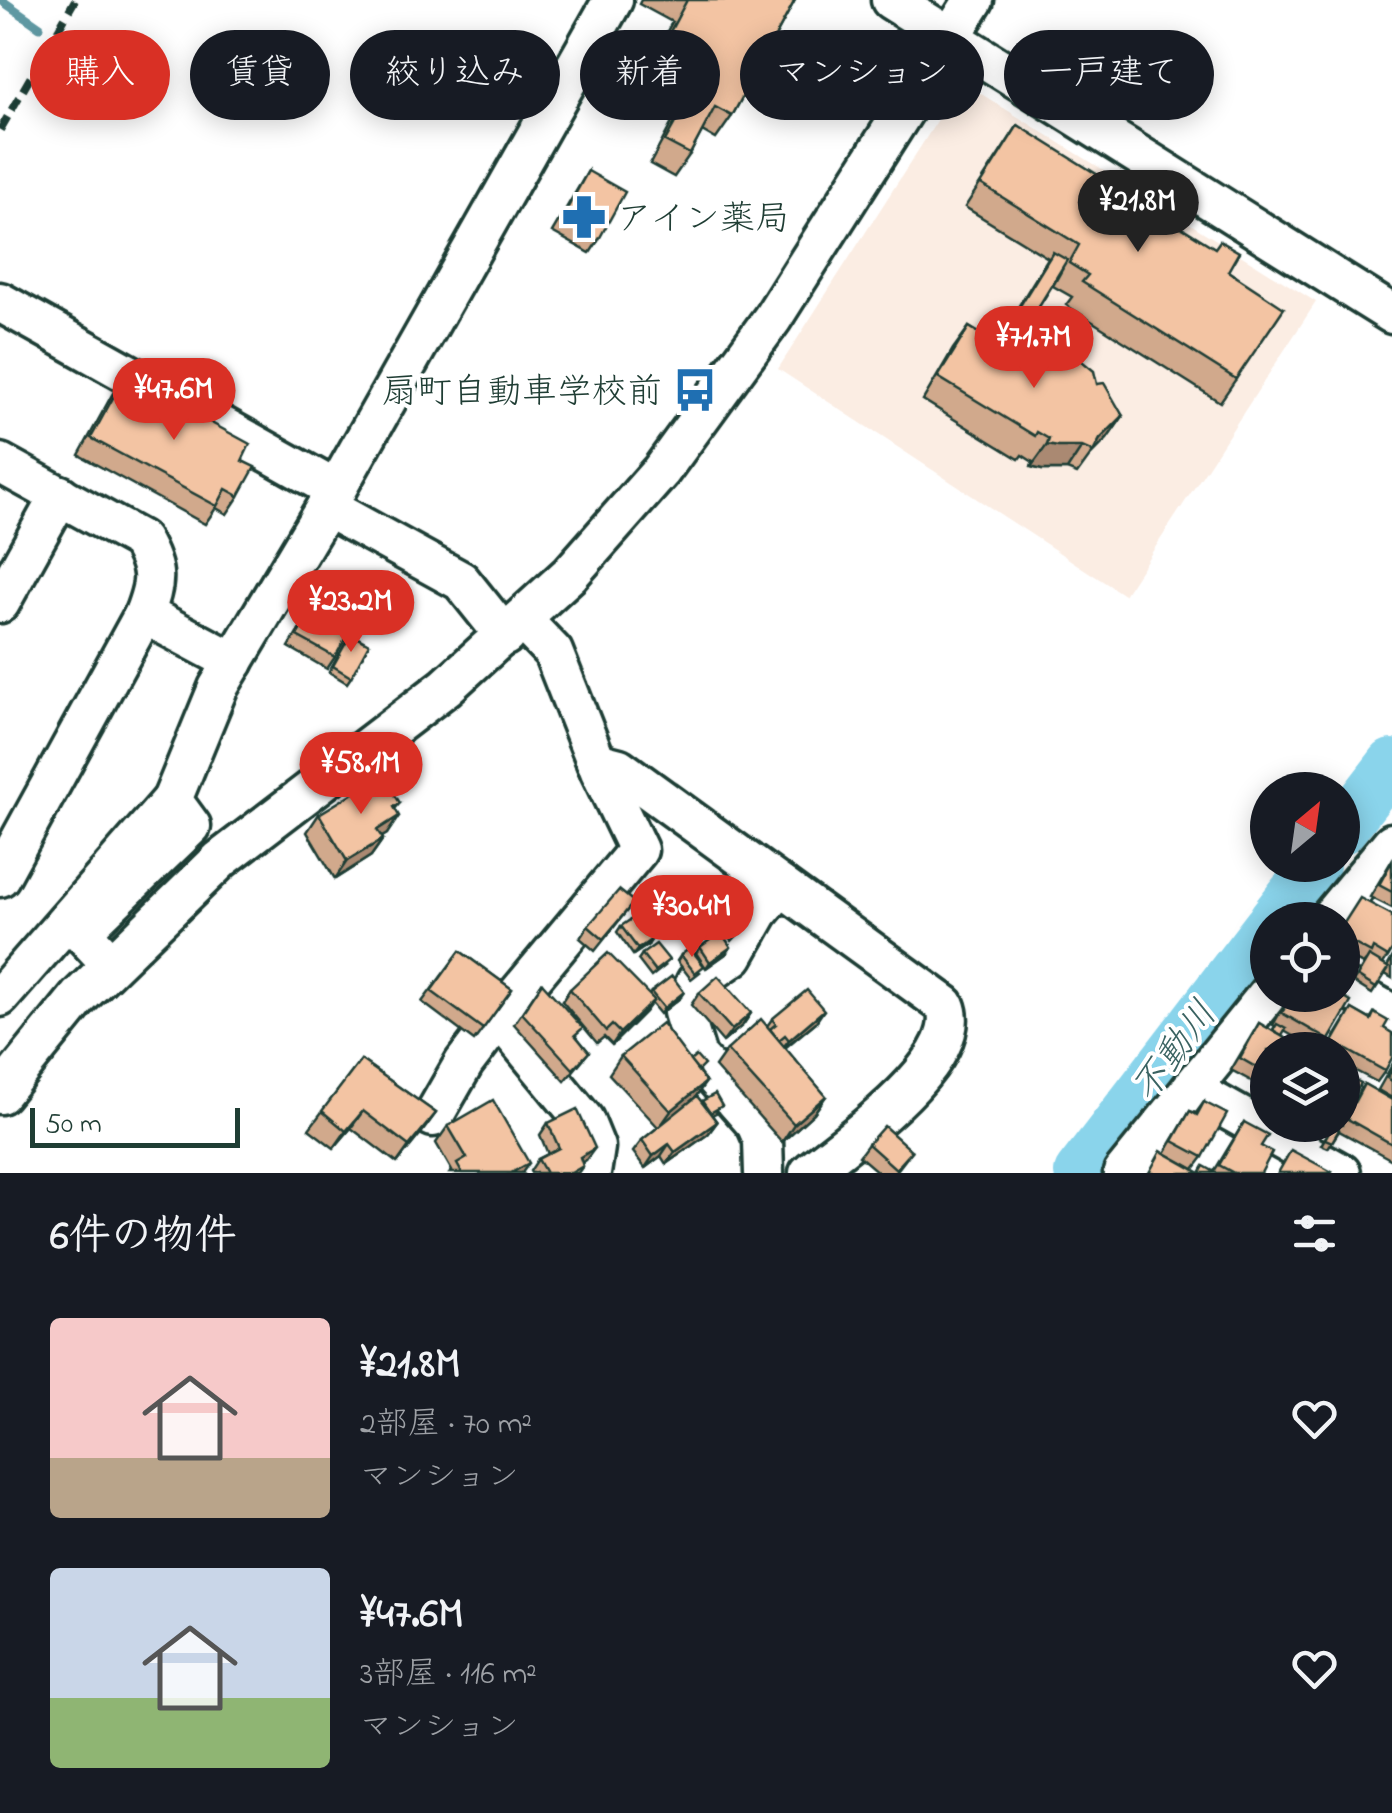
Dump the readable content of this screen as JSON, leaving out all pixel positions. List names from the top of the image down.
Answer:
{
  "water": ["不動川"],
  "places": {
    "pharmacy": ["アイン薬局"],
    "bus stop": ["扇町自動車学校前"]
  },
  "scale_bar": "50 m",
  "north": "top right",
  "page": {
    "chip": [
      "購入",
      "賃貸",
      "絞り込み",
      "新着",
      "マンション",
      "一戸建て"
    ],
    "price": [
      "¥21.8M",
      "¥71.7M",
      "¥47.6M",
      "¥23.2M",
      "¥58.1M",
      "¥30.4M"
    ],
    "scale": "50 m",
    "heading": "6件の物件",
    "list": [
      {
        "name": "¥21.8M",
        "note": "2部屋 · 70 m² · マンション"
      },
      {
        "name": "¥47.6M",
        "note": "3部屋 · 116 m² · マンション"
      }
    ]
  }
}
